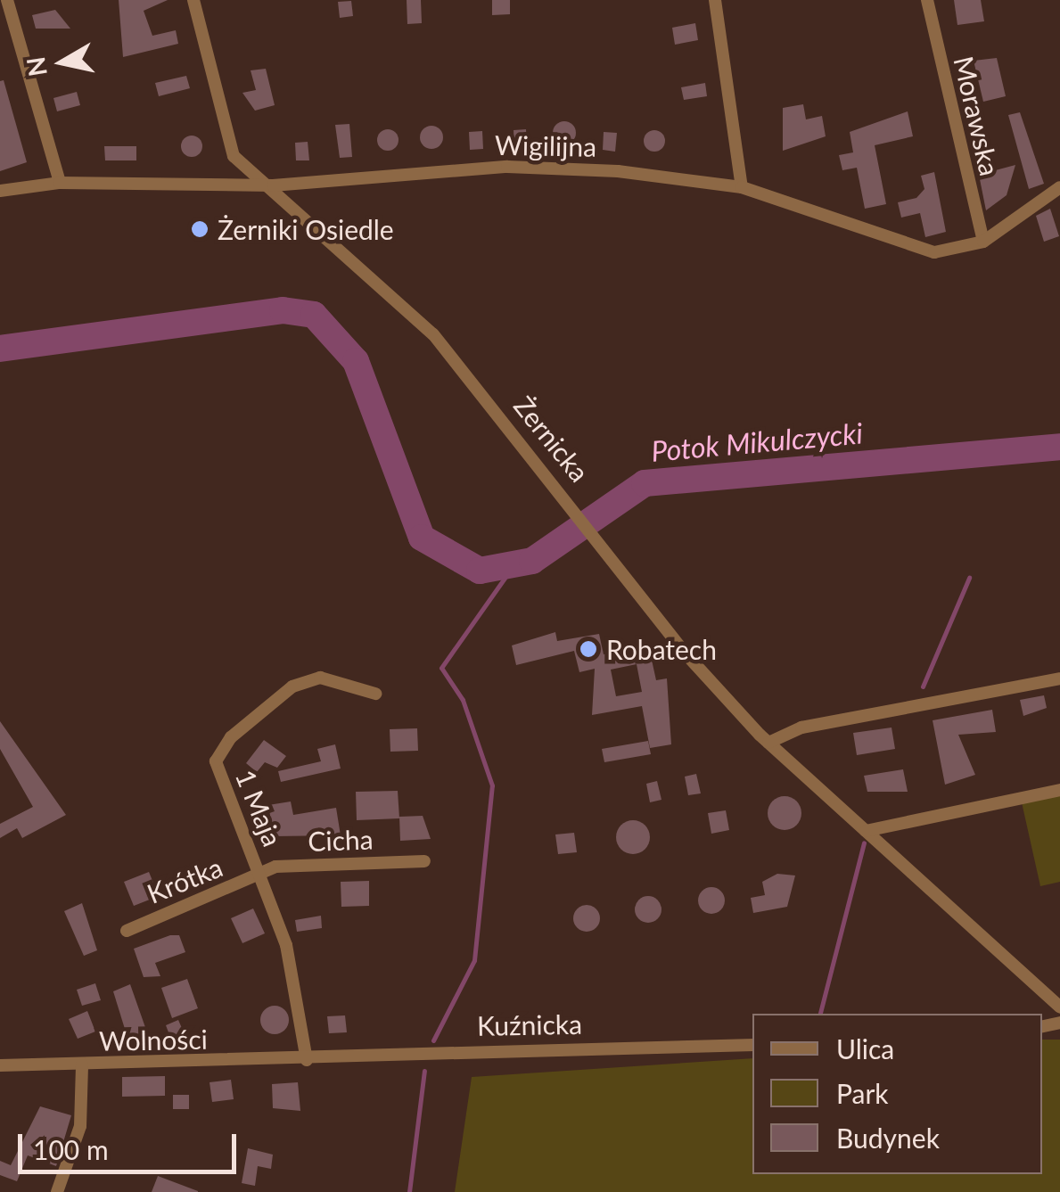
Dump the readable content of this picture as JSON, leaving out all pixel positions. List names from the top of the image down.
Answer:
{
  "streets": {
    "street": [
      "Morawska",
      "Wigilijna",
      "Żernicka",
      "1 Maja",
      "Cicha",
      "Krótka",
      "Kuźnicka",
      "Wolności"
    ]
  },
  "crossings": [
    ["Morawska", "Wigilijna"],
    ["Wigilijna", "Żernicka"],
    ["1 Maja", "Cicha"],
    ["1 Maja", "Krótka"],
    ["1 Maja", "Kuźnicka"],
    ["1 Maja", "Wolności"],
    ["Cicha", "Krótka"],
    ["Kuźnicka", "Wolności"]
  ],
  "water": ["Potok Mikulczycki"],
  "places": ["Żerniki Osiedle", "Robatech"],
  "legend": ["Ulica", "Park", "Budynek"],
  "scale_bar": "100 m",
  "north": "left"
}
